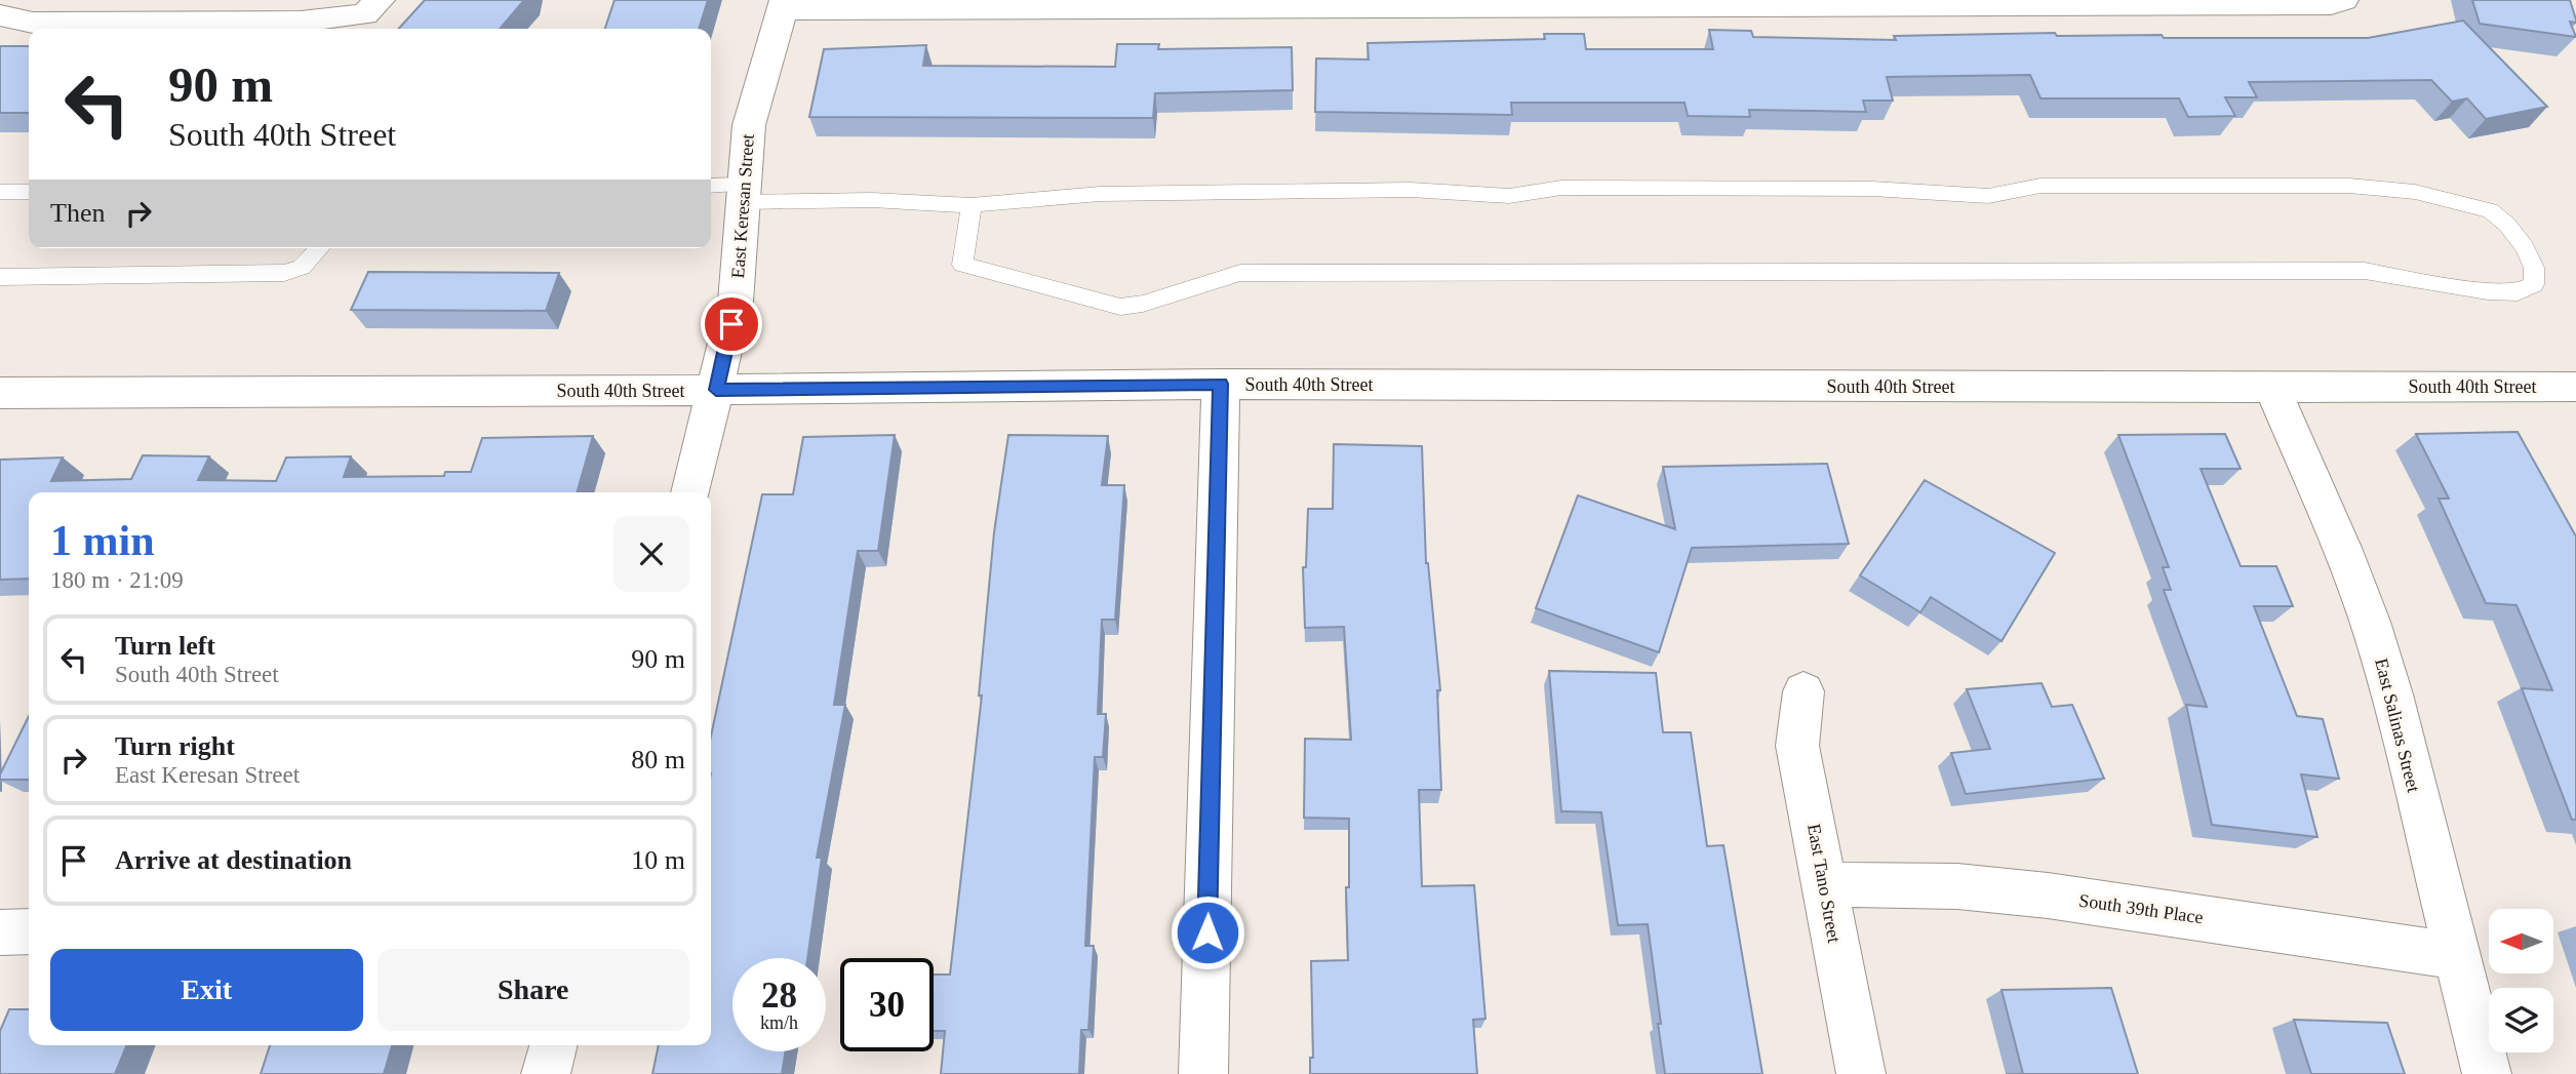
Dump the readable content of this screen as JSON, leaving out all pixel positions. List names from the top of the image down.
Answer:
{
  "streets": {
    "street": [
      "East Keresan Street",
      "South 40th Street",
      "East Salinas Street",
      "East Tano Street",
      "South 39th Place"
    ]
  },
  "crossings": [
    ["East Keresan Street", "South 40th Street"],
    ["South 40th Street", "East Salinas Street"],
    ["East Salinas Street", "South 39th Place"],
    ["East Tano Street", "South 39th Place"]
  ],
  "north": "left",
  "page": {
    "turn": ["90 m", "South 40th Street"],
    "then": "Then",
    "heading": ["1 min", "180 m · 21:09"],
    "list": [
      {
        "name": "Turn left",
        "note": "South 40th Street",
        "value": "90 m"
      },
      {
        "name": "Turn right",
        "note": "East Keresan Street",
        "value": "80 m"
      },
      {
        "name": "Arrive at destination",
        "value": "10 m"
      }
    ],
    "buttons": ["Exit", "Share"],
    "speed": "28 km/h",
    "limit": "30"
  }
}
